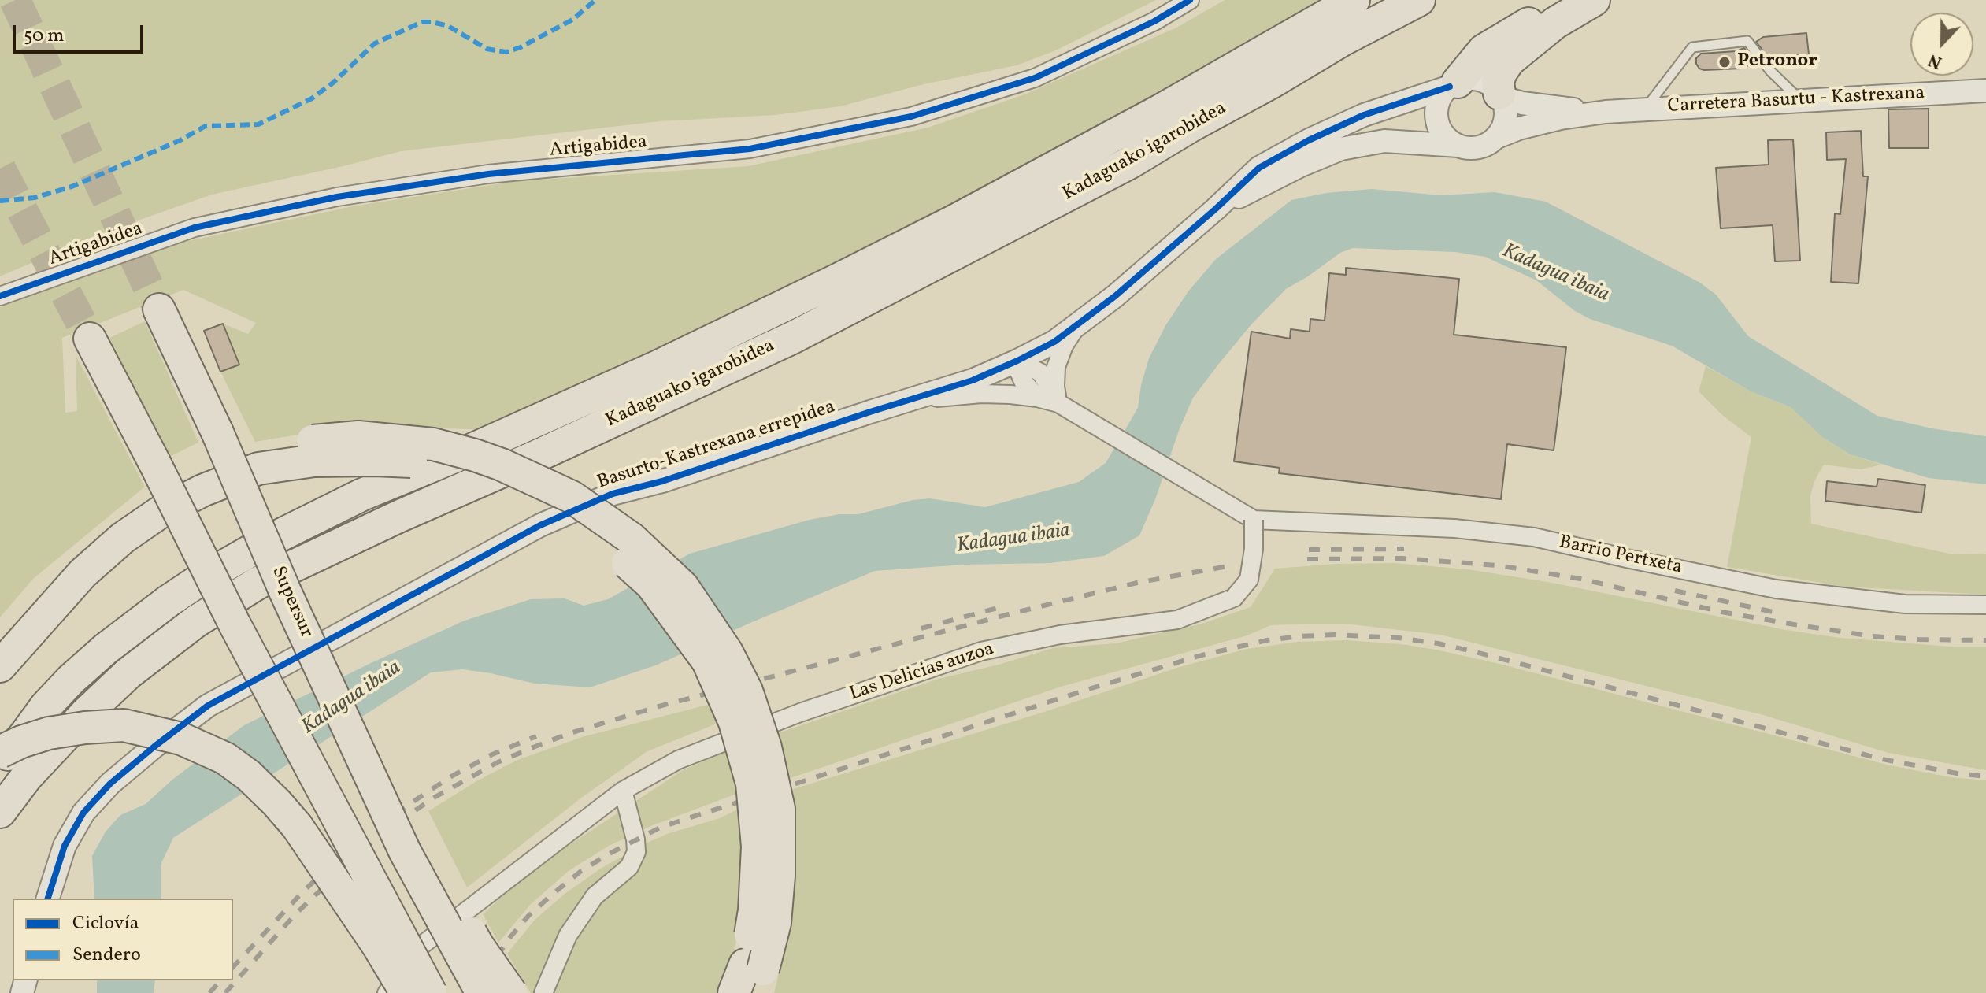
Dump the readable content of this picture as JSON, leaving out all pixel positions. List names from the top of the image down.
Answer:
{
  "streets": {
    "highway": ["Kadaguako igarobidea", "Supersur"],
    "street": [
      "Carretera Basurtu - Kastrexana",
      "Artigabidea",
      "Basurto-Kastrexana errepidea",
      "Barrio Pertxeta",
      "Las Delicias auzoa"
    ]
  },
  "crossings": [
    ["Barrio Pertxeta", "Las Delicias auzoa"]
  ],
  "water": ["Kadagua ibaia"],
  "places": ["Petronor"],
  "legend": ["Ciclovía", "Sendero"],
  "scale_bar": "50 m",
  "north": "bottom"
}
